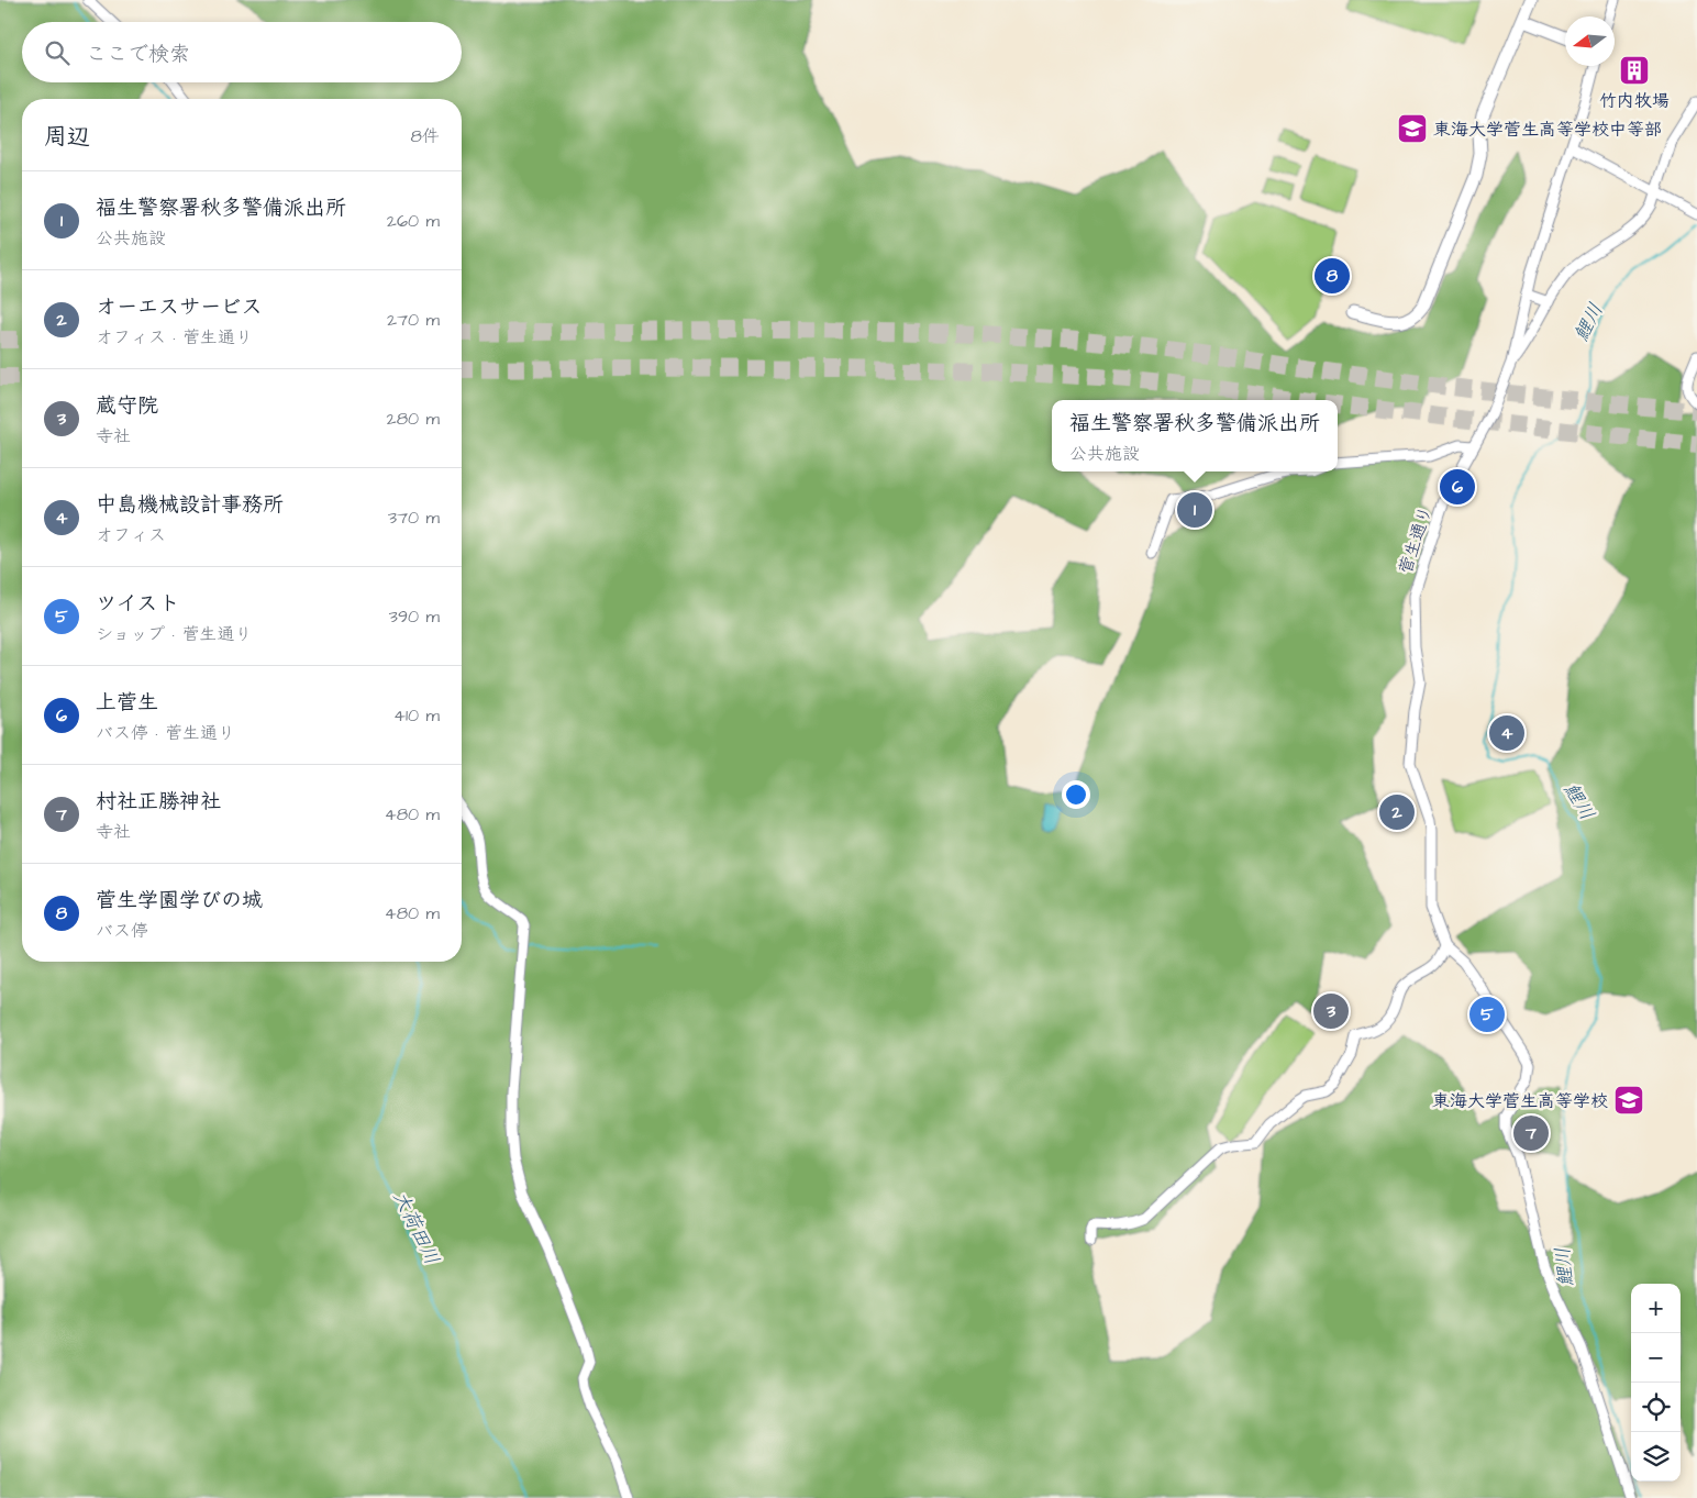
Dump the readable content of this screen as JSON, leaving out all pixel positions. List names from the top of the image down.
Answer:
{
  "streets": {
    "street": ["菅生通り"]
  },
  "water": ["鯉川", "大荷田川"],
  "places": {
    "building": ["竹内牧場"],
    "school or university": ["東海大学菅生高等学校中等部", "東海大学菅生高等学校"]
  },
  "north": "left",
  "page": {
    "search": "ここで検索",
    "heading": ["周辺", "8件"],
    "list": [
      {
        "mark": "1",
        "name": "福生警察署秋多警備派出所",
        "note": "公共施設",
        "value": "260 m"
      },
      {
        "mark": "2",
        "name": "オーエスサービス",
        "note": "オフィス · 菅生通り",
        "value": "270 m"
      },
      {
        "mark": "3",
        "name": "蔵守院",
        "note": "寺社",
        "value": "280 m"
      },
      {
        "mark": "4",
        "name": "中島機械設計事務所",
        "note": "オフィス",
        "value": "370 m"
      },
      {
        "mark": "5",
        "name": "ツイスト",
        "note": "ショップ · 菅生通り",
        "value": "390 m"
      },
      {
        "mark": "6",
        "name": "上菅生",
        "note": "バス停 · 菅生通り",
        "value": "410 m"
      },
      {
        "mark": "7",
        "name": "村社正勝神社",
        "note": "寺社",
        "value": "480 m"
      },
      {
        "mark": "8",
        "name": "菅生学園学びの城",
        "note": "バス停",
        "value": "480 m"
      }
    ],
    "pins": [
      "8",
      "6",
      "1",
      "4",
      "2",
      "3",
      "5",
      "7"
    ],
    "popup": ["福生警察署秋多警備派出所", "公共施設"],
    "map_buttons": ["+", "−"]
  }
}
